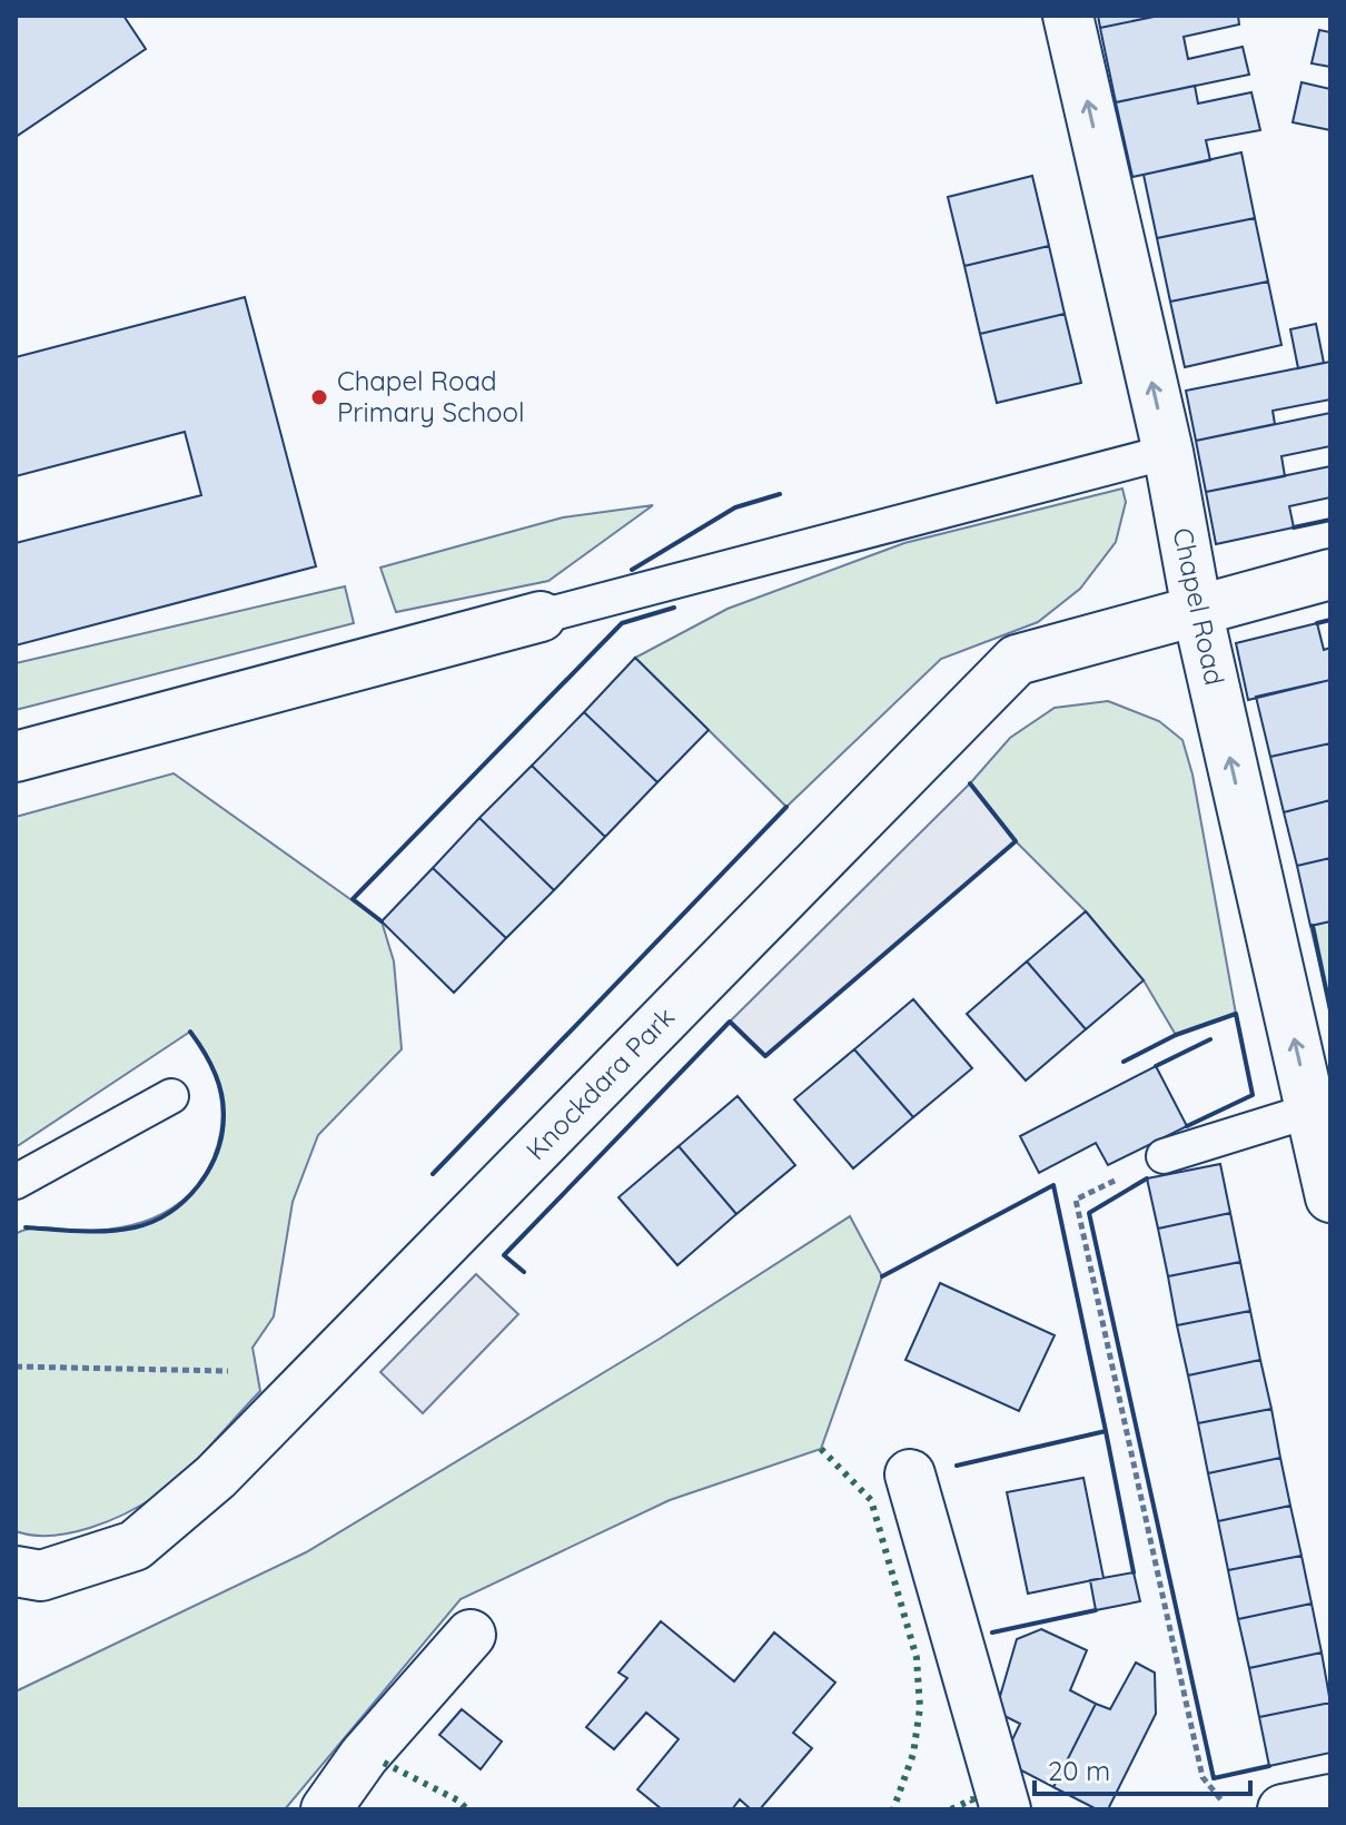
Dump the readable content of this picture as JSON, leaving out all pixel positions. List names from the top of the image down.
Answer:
{
  "streets": {
    "street": ["Chapel Road", "Knockdara Park"]
  },
  "crossings": [
    ["Chapel Road", "Knockdara Park"]
  ],
  "one_way": ["Chapel Road"],
  "places": ["Chapel Road Primary School"],
  "scale_bar": "20 m"
}
